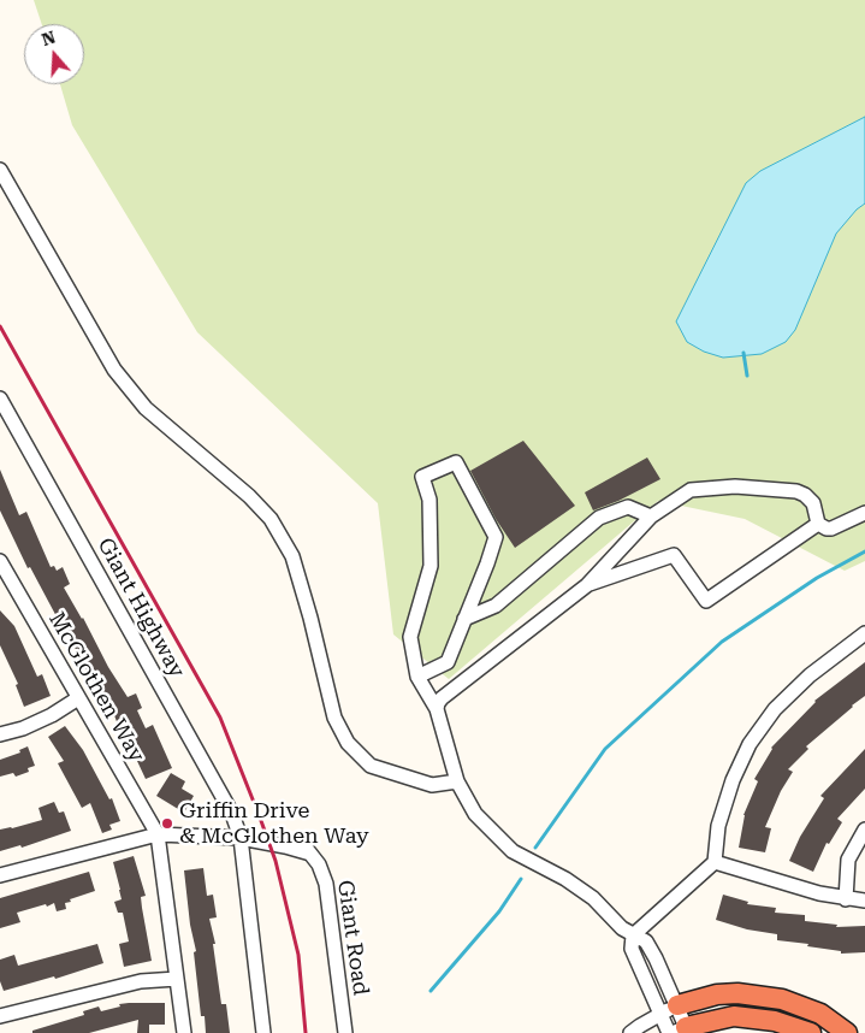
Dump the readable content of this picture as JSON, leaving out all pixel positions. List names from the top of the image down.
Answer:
{
  "streets": {
    "street": ["Giant Highway", "McGlothen Way", "Giant Road"]
  },
  "crossings": [
    ["Giant Highway", "Giant Road"],
    ["McGlothen Way", "Giant Road"]
  ],
  "places": ["Griffin Drive & McGlothen Way"],
  "north": "top"
}
